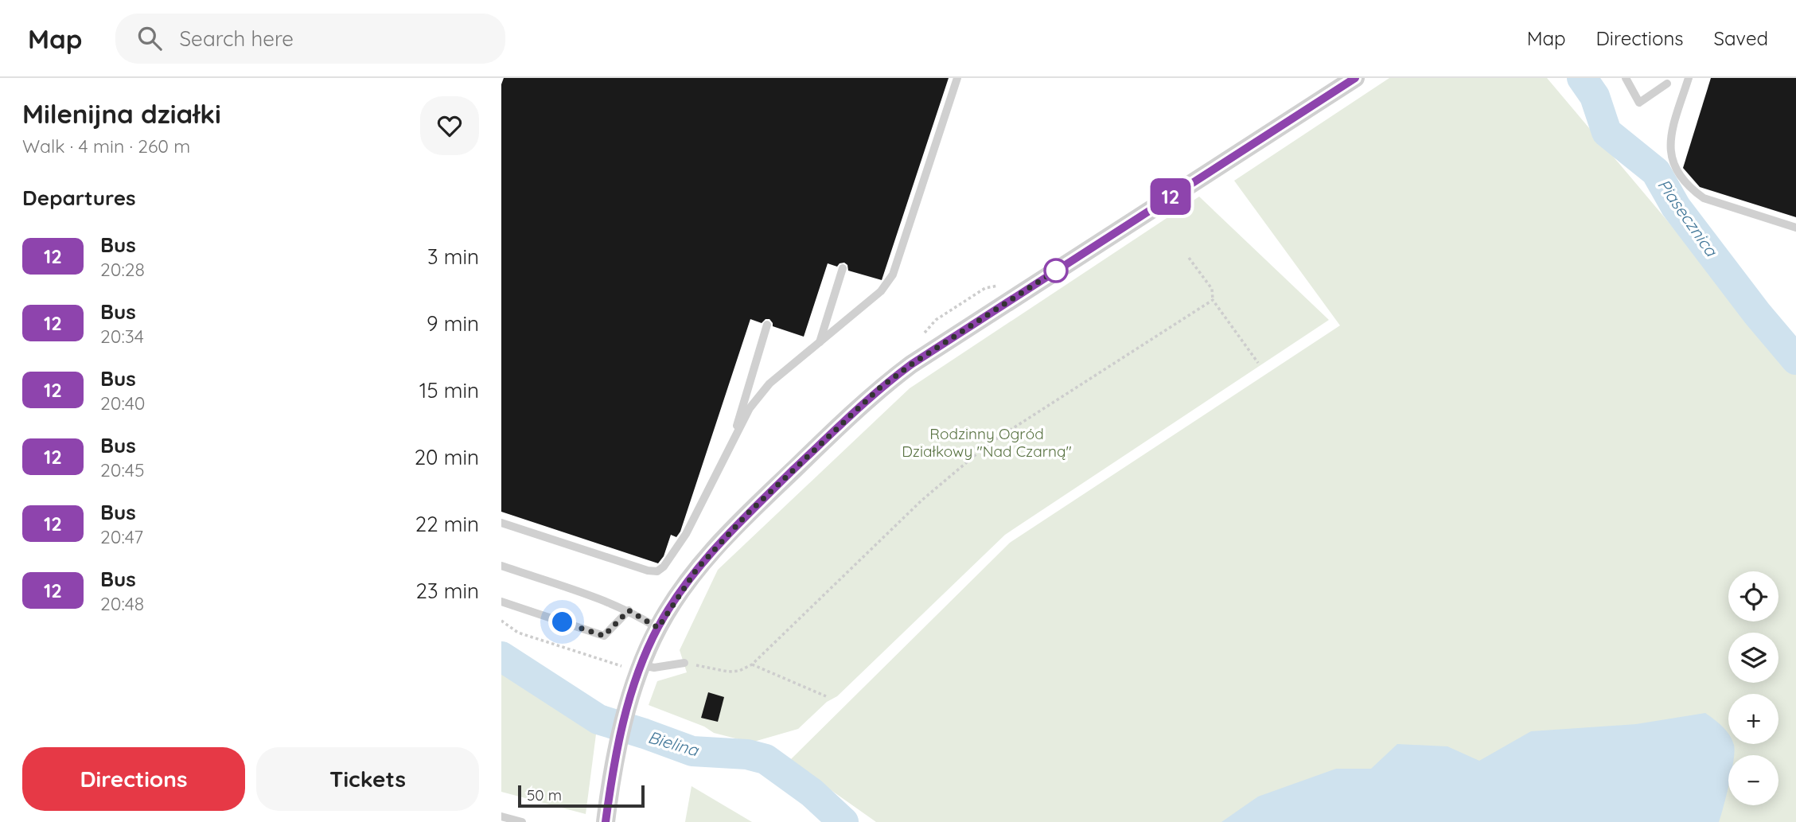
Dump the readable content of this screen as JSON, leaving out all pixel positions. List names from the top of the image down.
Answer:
{
  "water": ["Piasecznica", "Bielina"],
  "parks": ["Rodzinny Ogród Działkowy \"Nad Czarną\""],
  "lines": ["bus line 12"],
  "scale_bar": "50 m",
  "page": {
    "header": "Map",
    "search": "Search here",
    "nav": ["Map", "Directions", "Saved"],
    "heading": [
      ["Milenijna działki", "Walk · 4 min · 260 m"],
      "Departures"
    ],
    "on_map": "12",
    "list": [
      {
        "mark": "12",
        "name": "Bus",
        "note": "20:28",
        "value": "3 min"
      },
      {
        "mark": "12",
        "name": "Bus",
        "note": "20:34",
        "value": "9 min"
      },
      {
        "mark": "12",
        "name": "Bus",
        "note": "20:40",
        "value": "15 min"
      },
      {
        "mark": "12",
        "name": "Bus",
        "note": "20:45",
        "value": "20 min"
      },
      {
        "mark": "12",
        "name": "Bus",
        "note": "20:47",
        "value": "22 min"
      },
      {
        "mark": "12",
        "name": "Bus",
        "note": "20:48",
        "value": "23 min"
      }
    ],
    "map_buttons": ["+", "−"],
    "buttons": ["Directions", "Tickets"],
    "scale": "50 m"
  }
}
